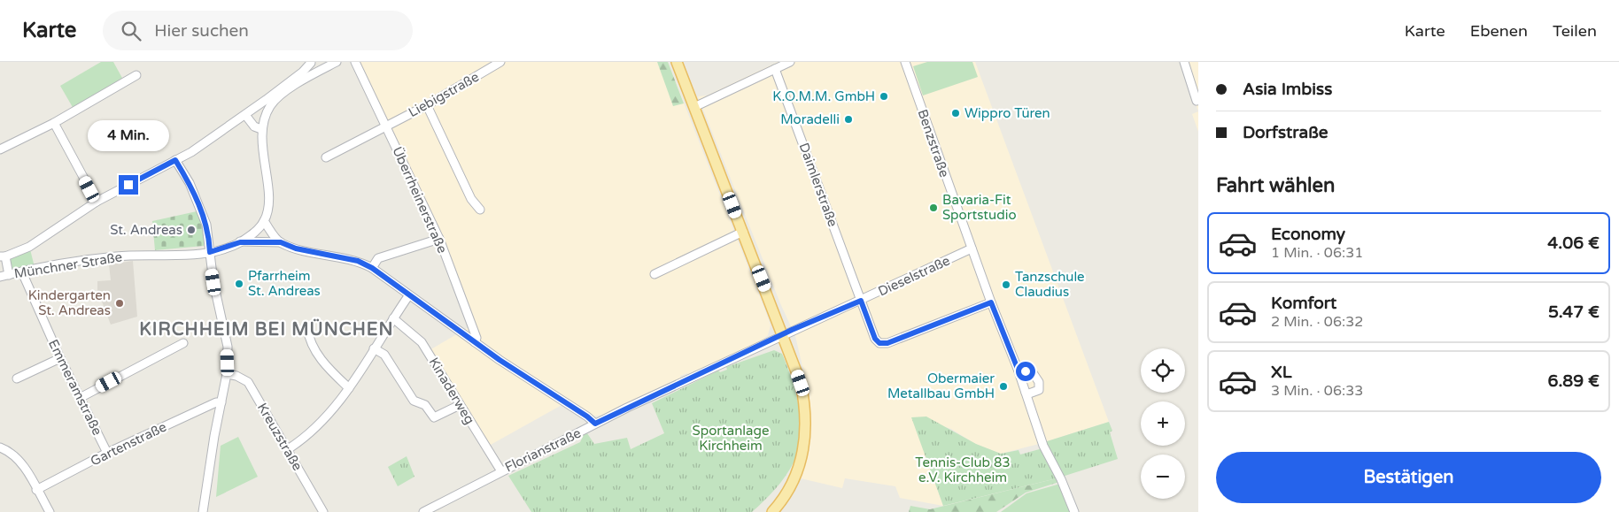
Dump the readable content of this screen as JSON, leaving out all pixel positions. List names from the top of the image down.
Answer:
{
  "streets": {
    "street": [
      "Liebigstraße",
      "Benzstraße",
      "Daimlerstraße",
      "Überrheinerstraße",
      "Münchner Straße",
      "Dieselstraße",
      "Emmeramstraße",
      "Kinaderweg",
      "Kreuzstraße",
      "Gartenstraße",
      "Florianstraße"
    ]
  },
  "crossings": [
    ["Liebigstraße", "Überrheinerstraße"],
    ["Benzstraße", "Daimlerstraße"],
    ["Benzstraße", "Dieselstraße"],
    ["Daimlerstraße", "Dieselstraße"],
    ["Münchner Straße", "Emmeramstraße"],
    ["Dieselstraße", "Florianstraße"],
    ["Emmeramstraße", "Gartenstraße"],
    ["Kinaderweg", "Florianstraße"]
  ],
  "districts": ["KIRCHHEIM BEI MÜNCHEN"],
  "parks": ["Sportanlage Kirchheim", "Tennis-Club 83 e.V. Kirchheim"],
  "places": [
    "K.O.M.M. GmbH",
    "Wippro Türen",
    "Moradelli",
    "Bavaria-Fit Sportstudio",
    "St. Andreas",
    "Pfarrheim St. Andreas",
    "Tanzschule Claudius",
    "Kindergarten St. Andreas",
    "Obermaier Metallbau GmbH"
  ],
  "page": {
    "header": "Karte",
    "search": "Hier suchen",
    "nav": ["Karte", "Ebenen", "Teilen"],
    "banner": ["Asia Imbiss", "Dorfstraße"],
    "bubble": "4 Min.",
    "heading": "Fahrt wählen",
    "list": [
      {
        "name": "Economy",
        "note": "1 Min. · 06:31",
        "value": "4.06 €"
      },
      {
        "name": "Komfort",
        "note": "2 Min. · 06:32",
        "value": "5.47 €"
      },
      {
        "name": "XL",
        "note": "3 Min. · 06:33",
        "value": "6.89 €"
      }
    ],
    "map_buttons": ["+", "−"],
    "buttons": "Bestätigen"
  }
}
